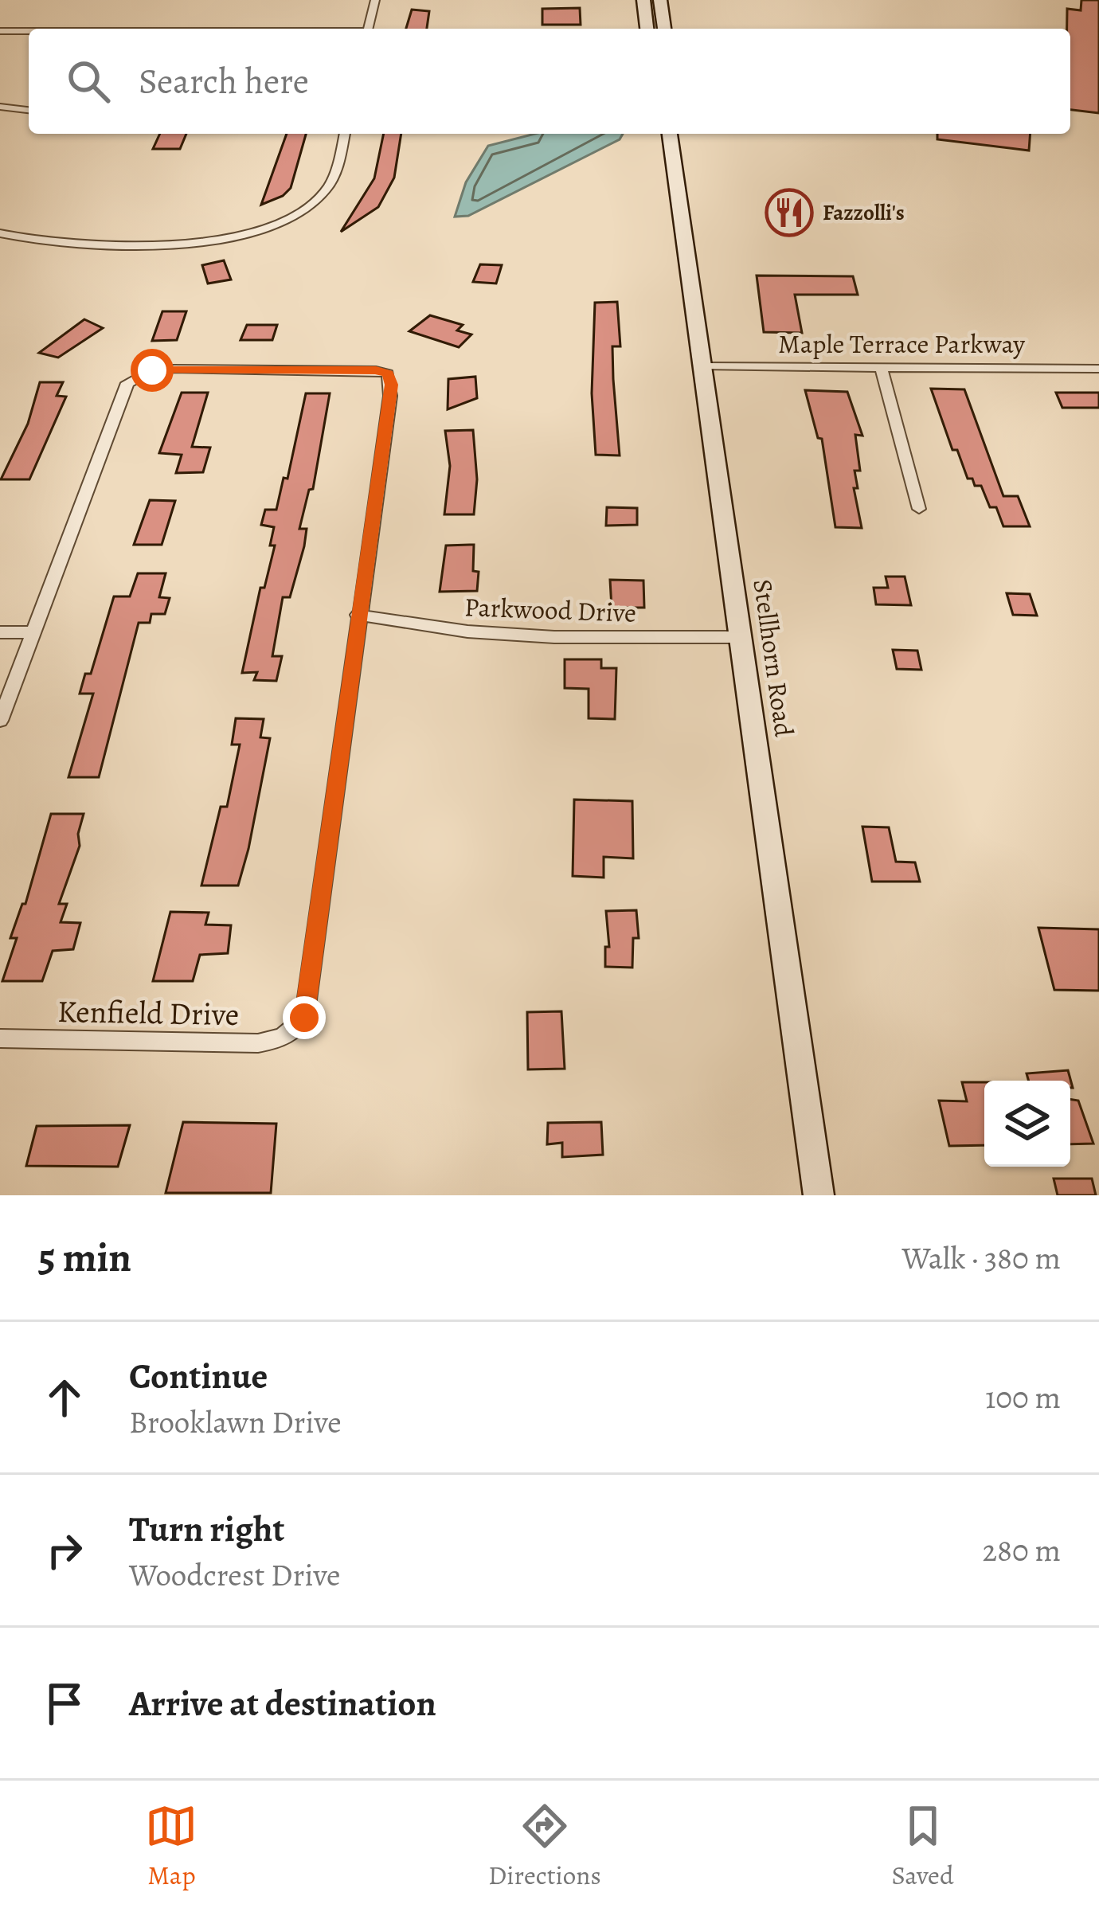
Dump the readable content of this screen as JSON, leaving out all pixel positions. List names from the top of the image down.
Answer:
{
  "streets": {
    "main road": ["Stellhorn Road"],
    "street": ["Maple Terrace Parkway", "Parkwood Drive", "Kenfield Drive"]
  },
  "crossings": [
    ["Maple Terrace Parkway", "Stellhorn Road"],
    ["Parkwood Drive", "Stellhorn Road"],
    ["Parkwood Drive", "Kenfield Drive"]
  ],
  "places": {
    "restaurant": ["Fazzolli's"]
  },
  "page": {
    "search": "Search here",
    "heading": ["5 min", "Walk · 380 m"],
    "list": [
      ["Continue", "Brooklawn Drive", "100 m"],
      ["Turn right", "Woodcrest Drive", "280 m"],
      "Arrive at destination"
    ],
    "nav": ["Map", "Directions", "Saved"]
  }
}
